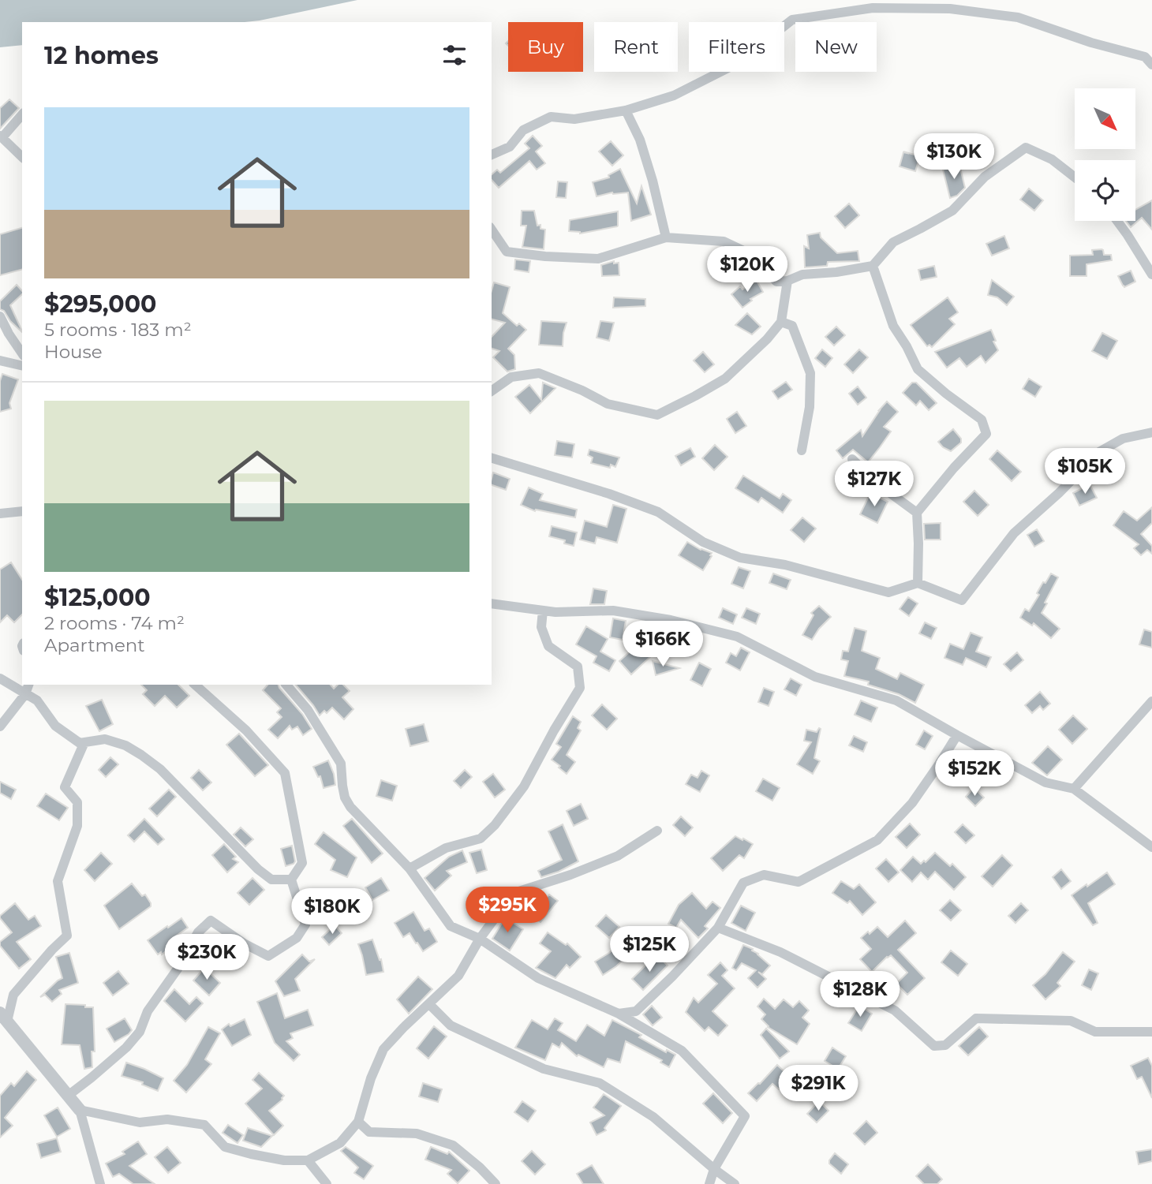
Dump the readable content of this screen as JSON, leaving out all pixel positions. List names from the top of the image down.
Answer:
{
  "north": "bottom right",
  "page": {
    "chip": [
      "Buy",
      "Rent",
      "Filters",
      "New"
    ],
    "heading": "12 homes",
    "list": [
      {
        "name": "$295,000",
        "note": "5 rooms · 183 m² · House"
      },
      {
        "name": "$125,000",
        "note": "2 rooms · 74 m² · Apartment"
      }
    ],
    "price": [
      "$130K",
      "$120K",
      "$105K",
      "$127K",
      "$166K",
      "$152K",
      "$295K",
      "$180K",
      "$125K",
      "$230K",
      "$128K",
      "$291K"
    ]
  }
}
